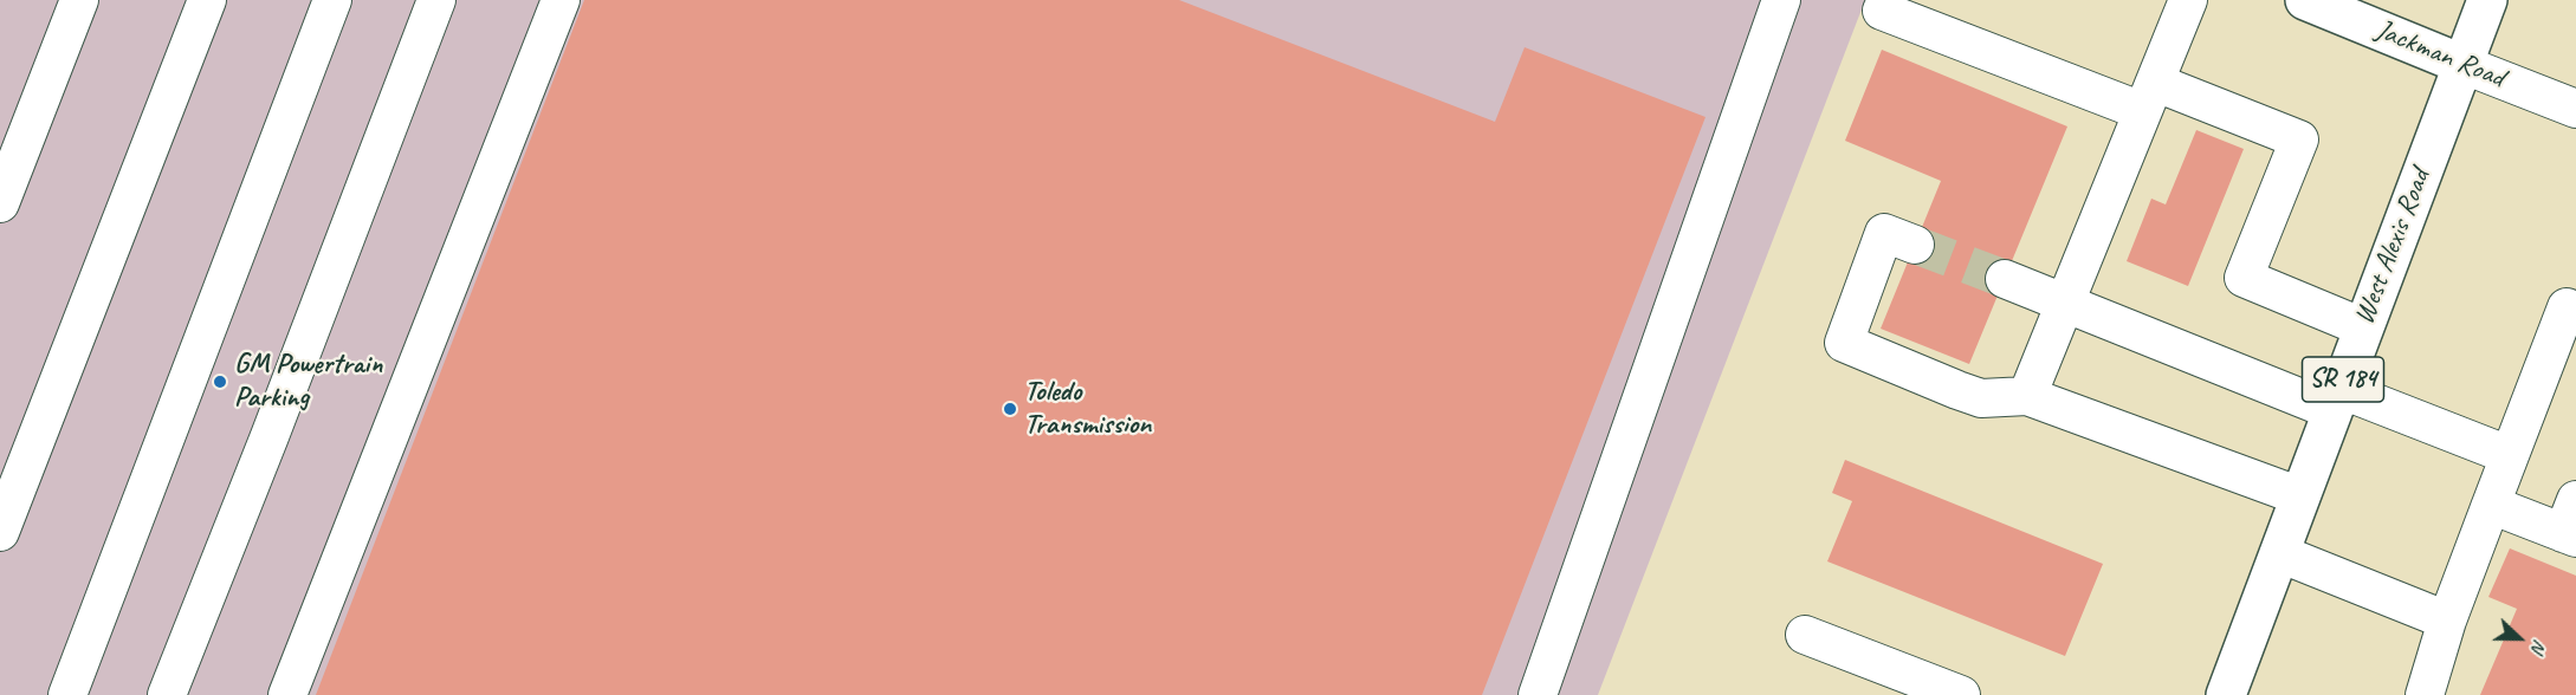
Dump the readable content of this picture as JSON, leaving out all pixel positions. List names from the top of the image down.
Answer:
{
  "streets": {
    "main road": ["Jackman Road", "West Alexis Road", "SR 184"]
  },
  "crossings": [
    ["Jackman Road", "West Alexis Road"]
  ],
  "places": ["GM Powertrain Parking", "Toledo Transmission"],
  "north": "right"
}
